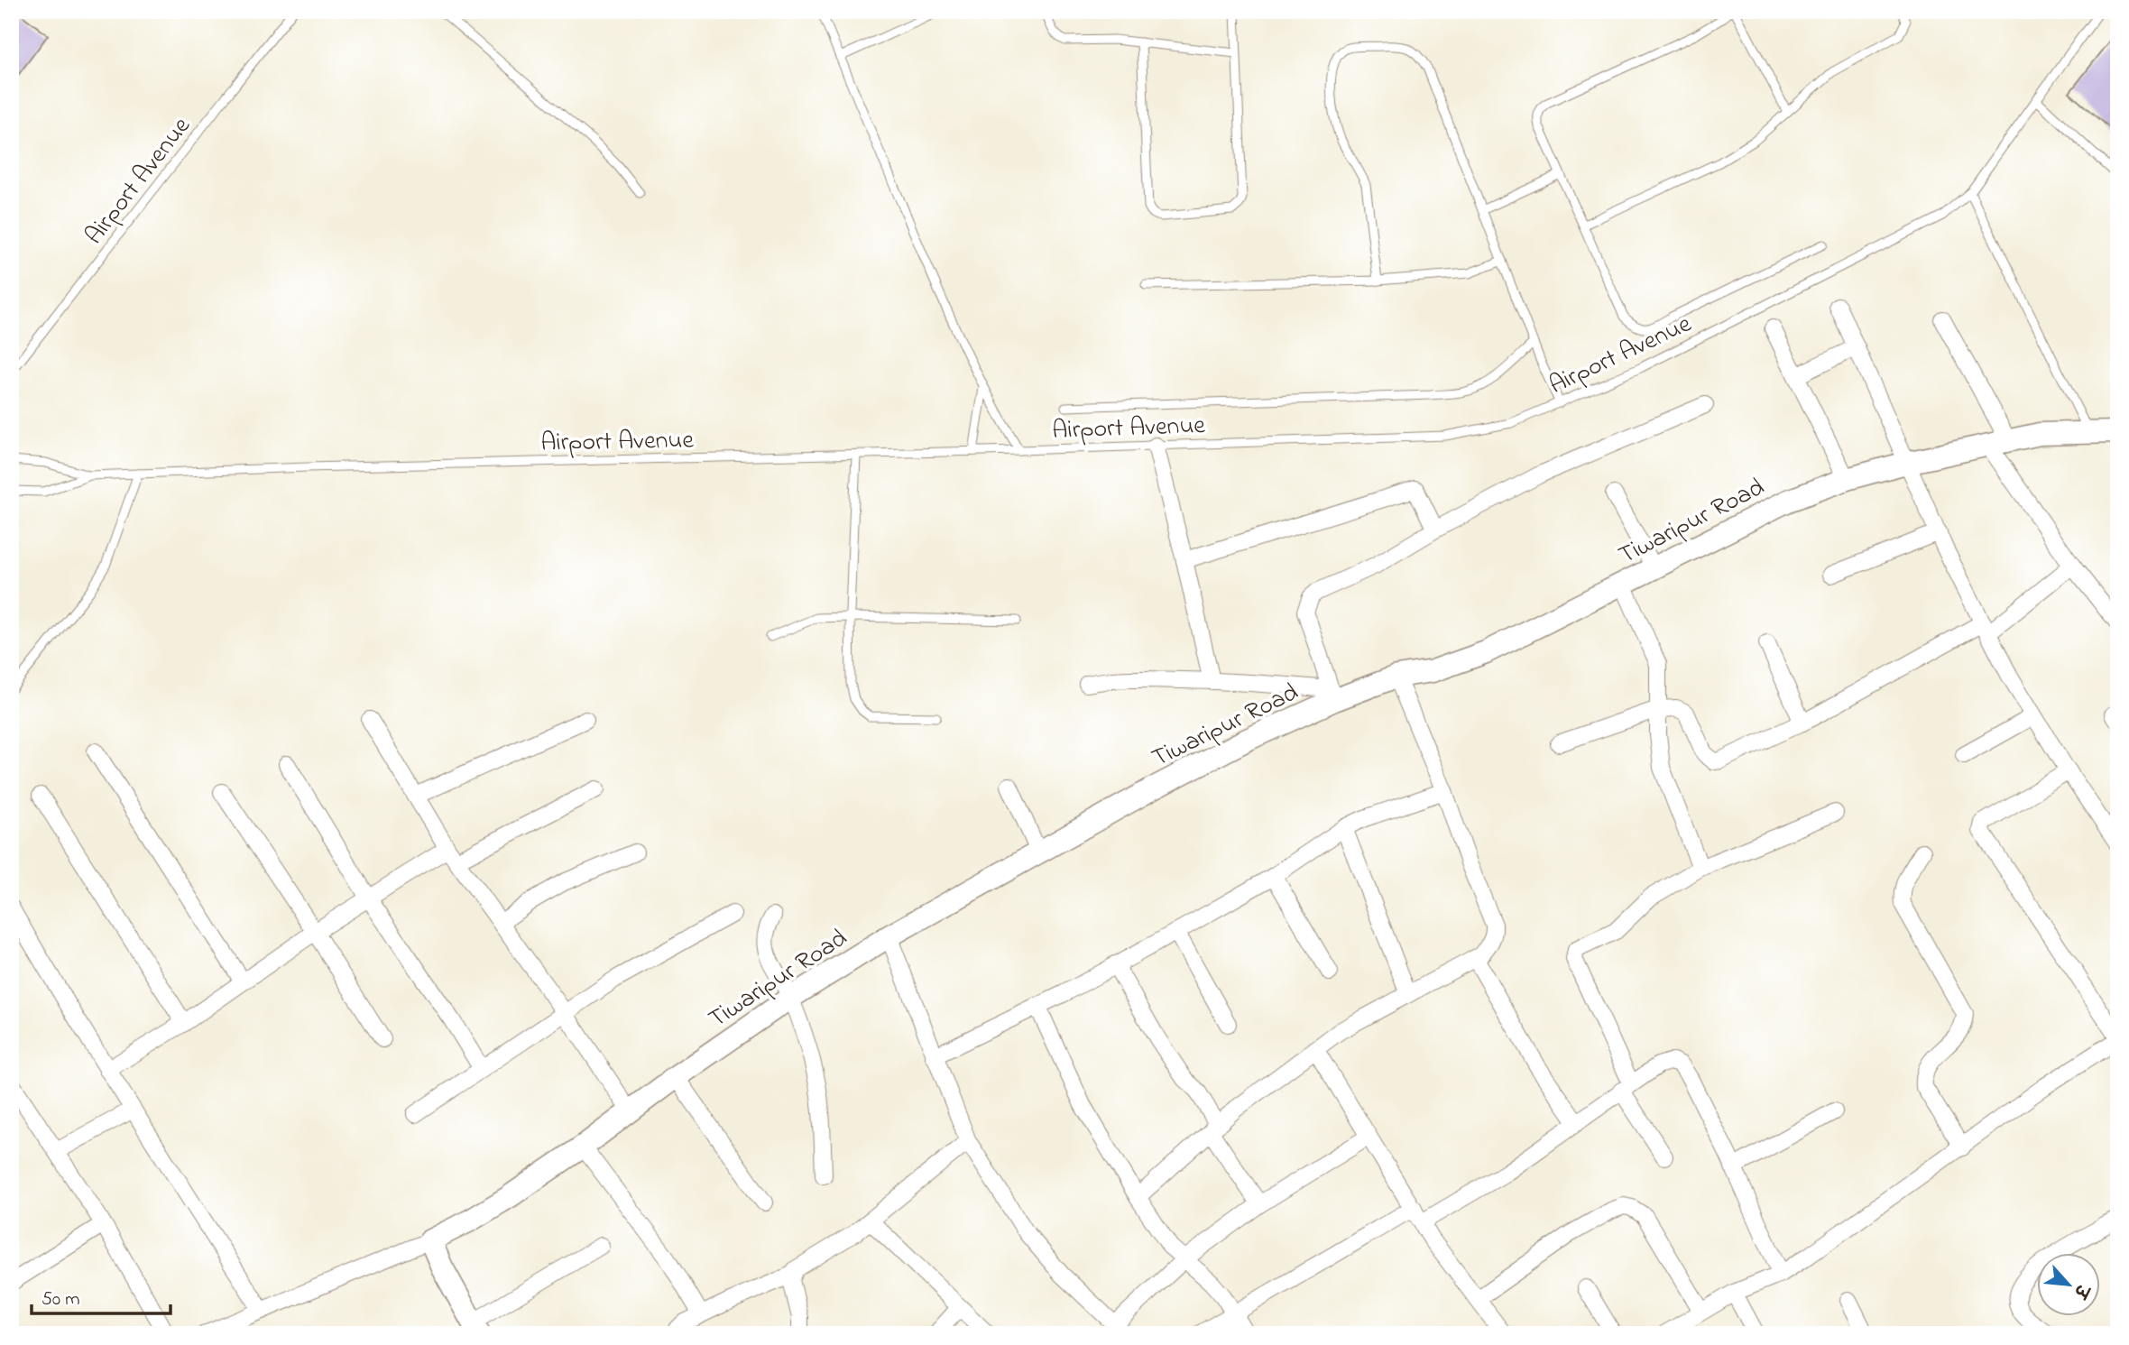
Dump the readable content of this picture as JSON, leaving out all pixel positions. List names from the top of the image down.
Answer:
{
  "streets": {
    "street": ["Tiwaripur Road"],
    "lane": ["Airport Avenue"]
  },
  "scale_bar": "50 m",
  "north": "bottom right"
}
